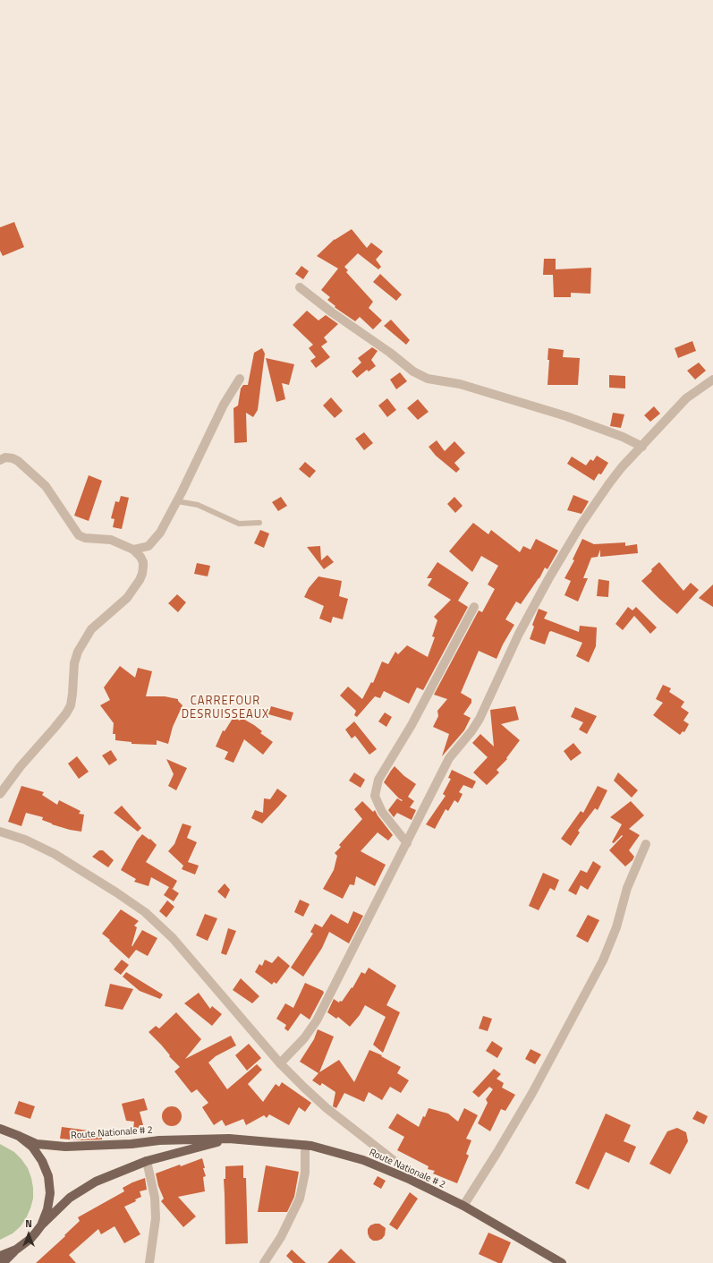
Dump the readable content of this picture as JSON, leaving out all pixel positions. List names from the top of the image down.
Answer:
{
  "streets": {
    "main road": ["Route Nationale # 2"]
  },
  "districts": ["CARREFOUR DESRUISSEAUX"],
  "north": "top"
}
